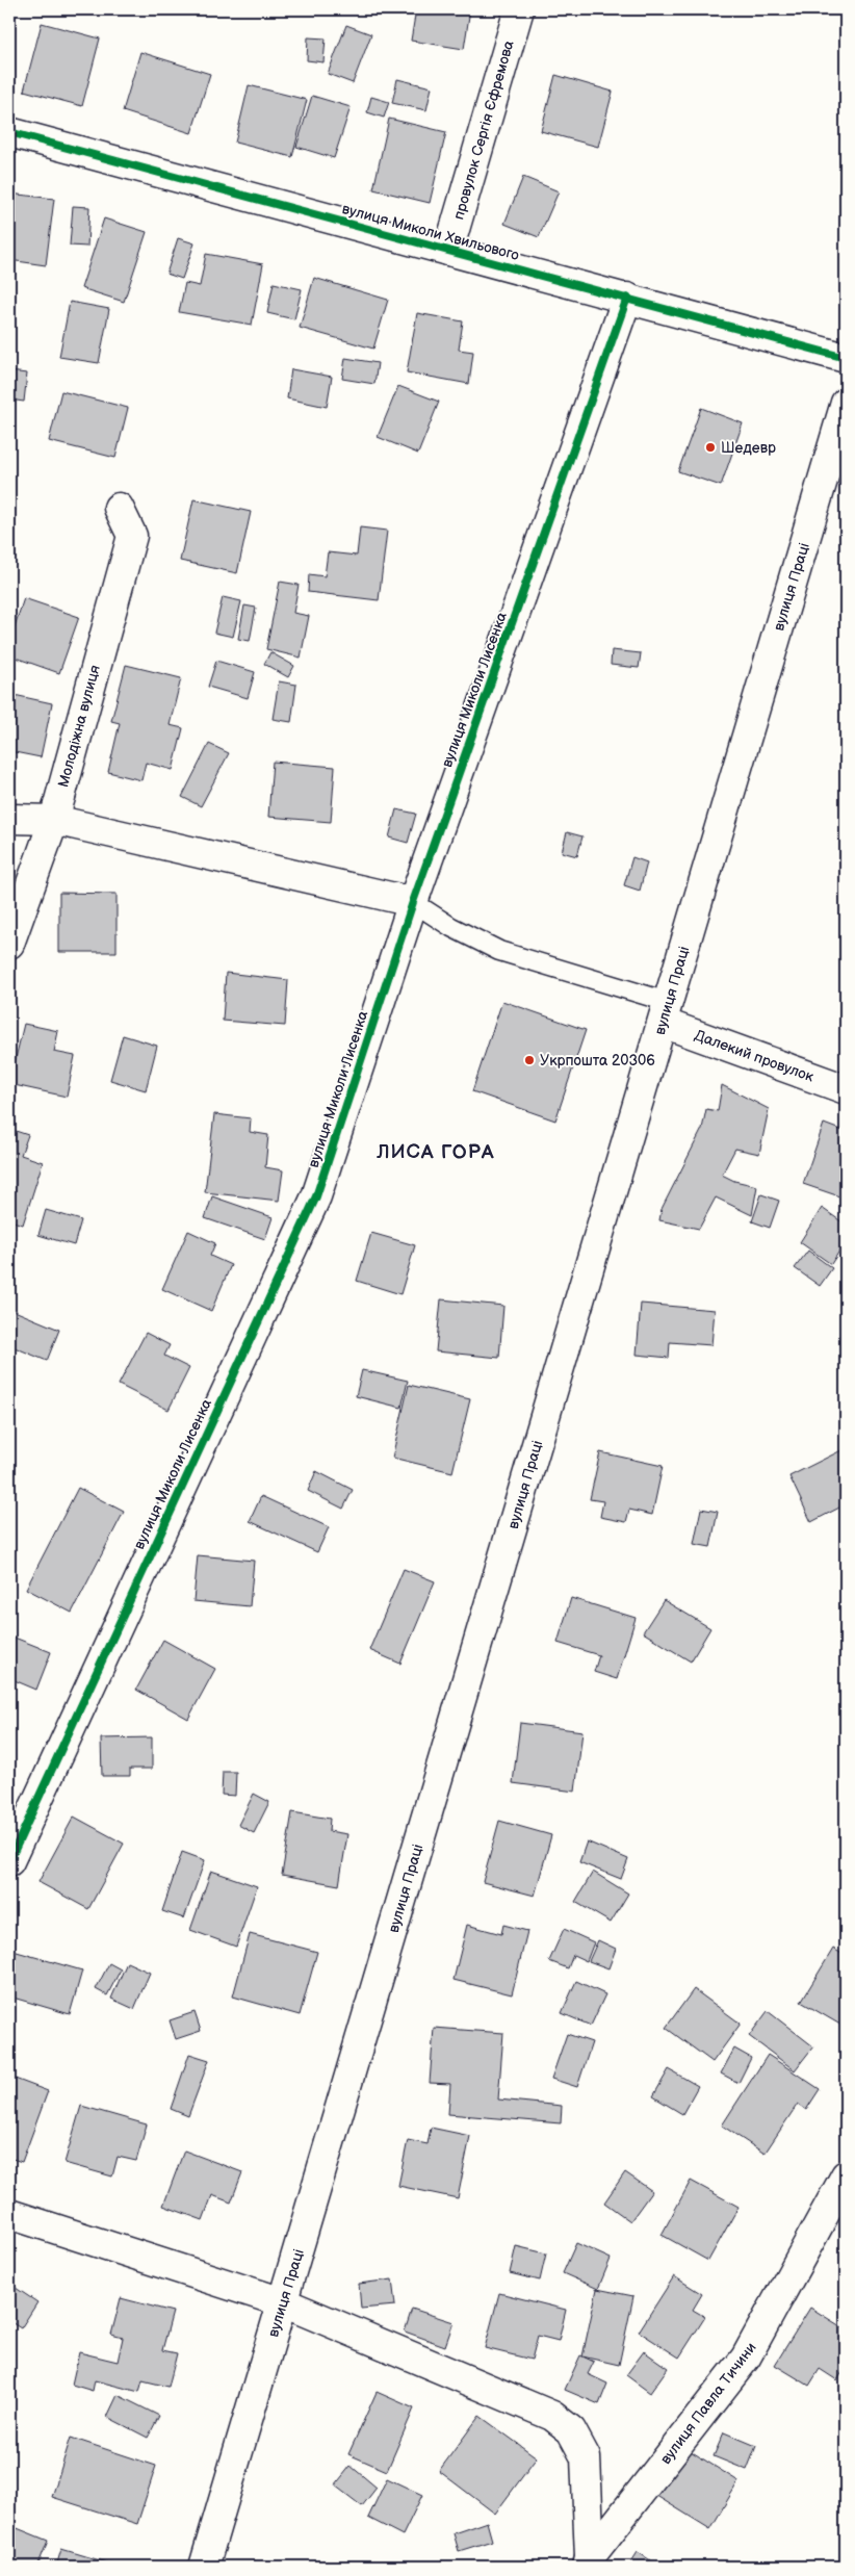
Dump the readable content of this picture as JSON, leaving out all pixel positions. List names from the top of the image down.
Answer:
{
  "streets": {
    "street": [
      "провулок Сергія Єфремова",
      "вулиця Миколи Хвильового",
      "вулиця Праці",
      "вулиця Миколи Лисенка",
      "Молодіжна вулиця",
      "Далекий провулок",
      "вулиця Павла Тичини"
    ]
  },
  "crossings": [
    ["провулок Сергія Єфремова", "вулиця Миколи Хвильового"],
    ["вулиця Миколи Хвильового", "вулиця Миколи Лисенка"],
    ["вулиця Праці", "Далекий провулок"]
  ],
  "districts": ["ЛИСА ГОРА"],
  "places": ["Шедевр", "Укрпошта 20306"]
}
